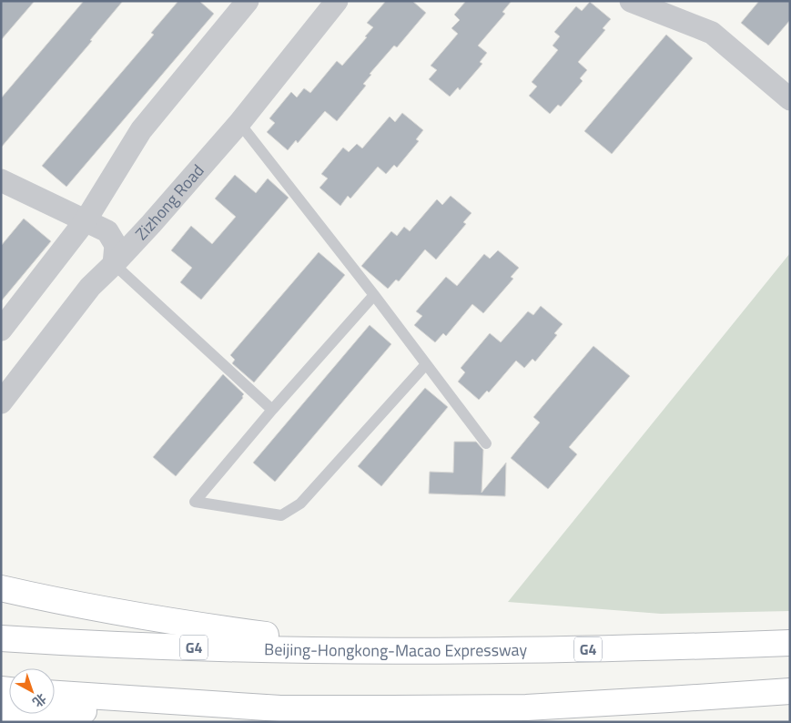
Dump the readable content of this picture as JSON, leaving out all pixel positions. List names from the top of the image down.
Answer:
{
  "streets": {
    "highway": ["G4", "Beijing-Hongkong-Macao Expressway"],
    "street": ["Zizhong Road"]
  },
  "north": "bottom right"
}
